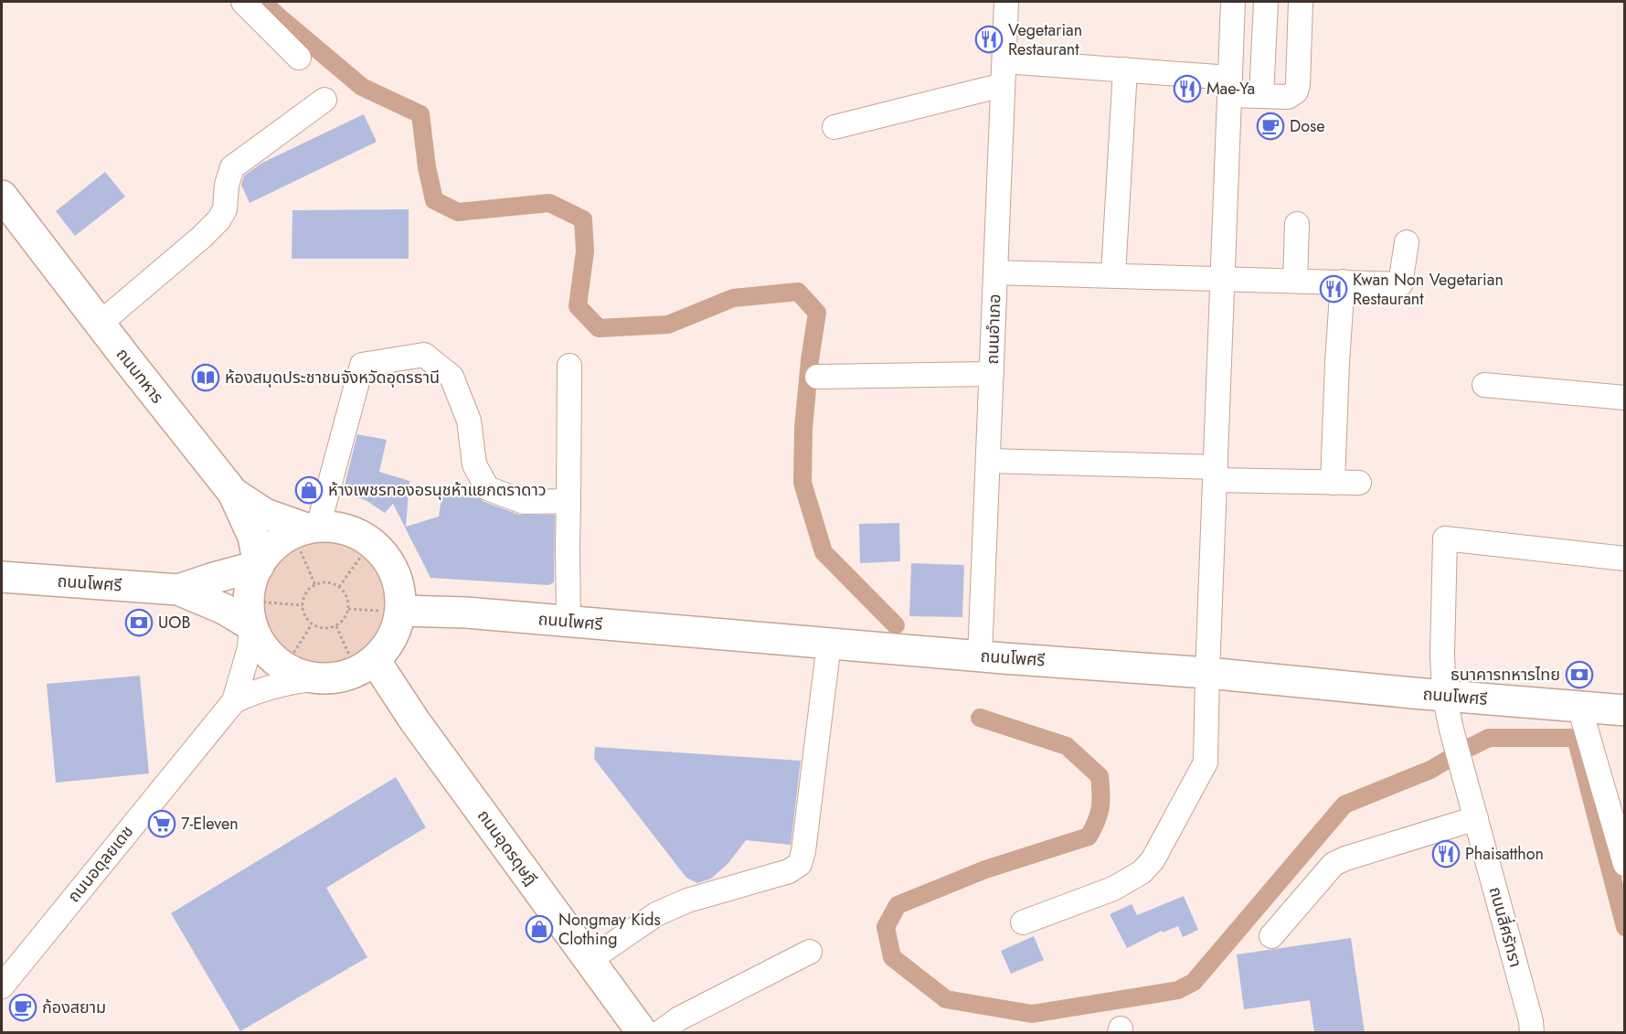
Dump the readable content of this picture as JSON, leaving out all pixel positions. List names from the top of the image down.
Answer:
{
  "streets": {
    "main road": ["ถนนทหาร", "ถนนโพศรี", "ถนนอุดรดุษฎี"],
    "street": ["ถนนอำเภอ", "ถนนอดุลยเดช", "ถนนสี่ศรัทรา"]
  },
  "crossings": [
    ["ถนนอำเภอ", "ถนนโพศรี"],
    ["ถนนทหาร", "ถนนโพศรี"],
    ["ถนนโพศรี", "ถนนอดุลยเดช"],
    ["ถนนโพศรี", "ถนนสี่ศรัทรา"]
  ],
  "places": {
    "restaurant": [
      "Vegetarian Restaurant",
      "Mae-Ya",
      "Kwan Non Vegetarian Restaurant",
      "Phaisatthon"
    ],
    "cafe": ["Dose", "ก้องสยาม"],
    "library": ["ห้องสมุดประชาชนจังหวัดอุดรธานี"],
    "shop": ["ห้างเพชรทองอรนุชห้าแยกตราดาว", "Nongmay Kids Clothing"],
    "bank": ["UOB", "ธนาคารทหารไทย"],
    "supermarket": ["7-Eleven"]
  }
}
